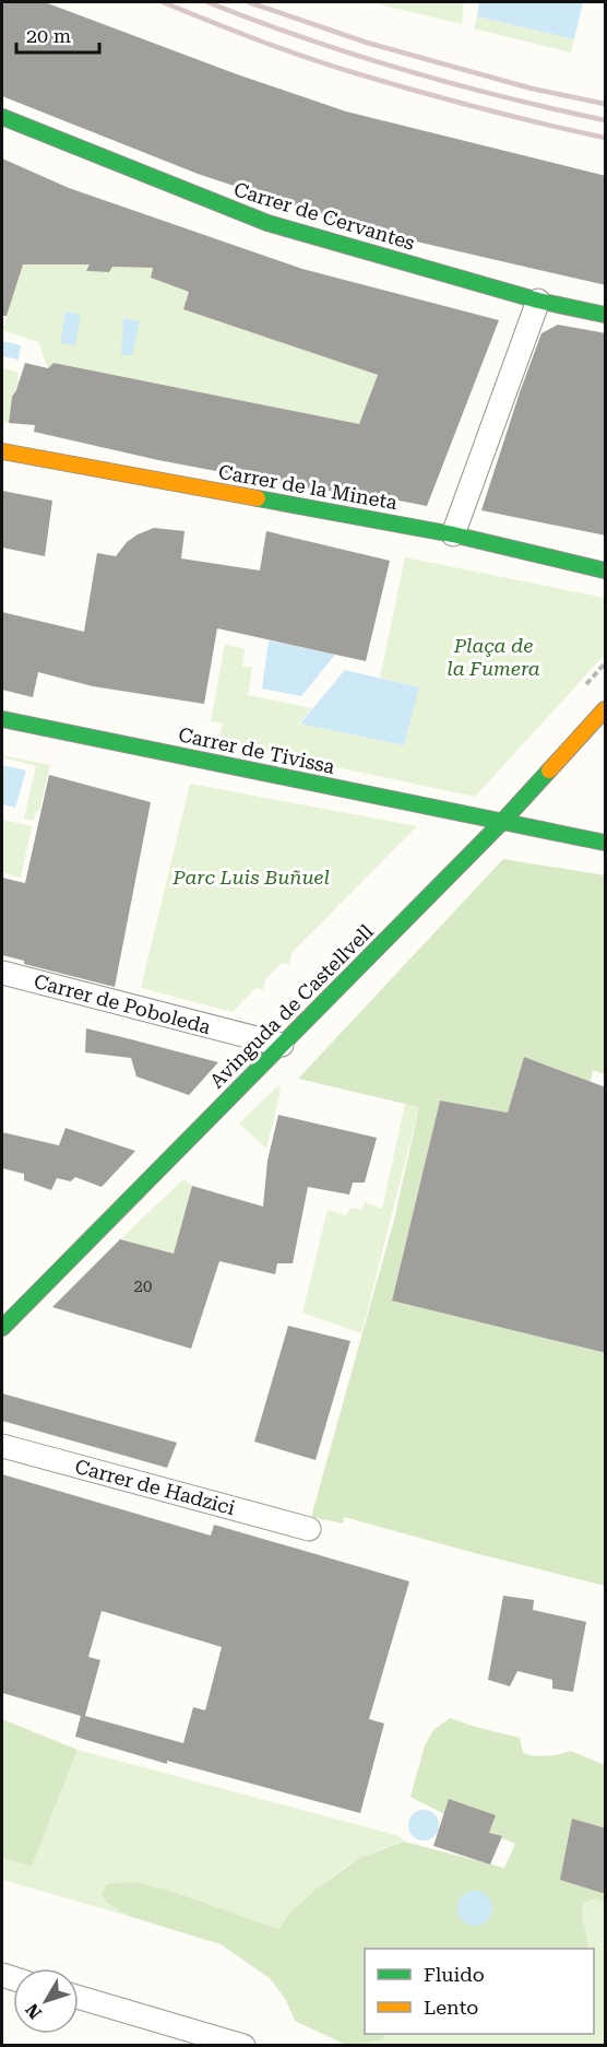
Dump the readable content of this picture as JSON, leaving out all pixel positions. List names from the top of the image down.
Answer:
{
  "streets": {
    "street": [
      "Carrer de Cervantes",
      "Carrer de la Mineta",
      "Carrer de Tivissa",
      "Carrer de Poboleda",
      "Avinguda de Castellvell",
      "Carrer de Hadzici"
    ]
  },
  "crossings": [
    ["Carrer de Tivissa", "Avinguda de Castellvell"],
    ["Carrer de Poboleda", "Avinguda de Castellvell"]
  ],
  "parks": ["Plaça de la Fumera", "Parc Luis Buñuel"],
  "house_numbers": ["20"],
  "legend": ["Fluido", "Lento"],
  "scale_bar": "20 m",
  "north": "bottom left"
}
